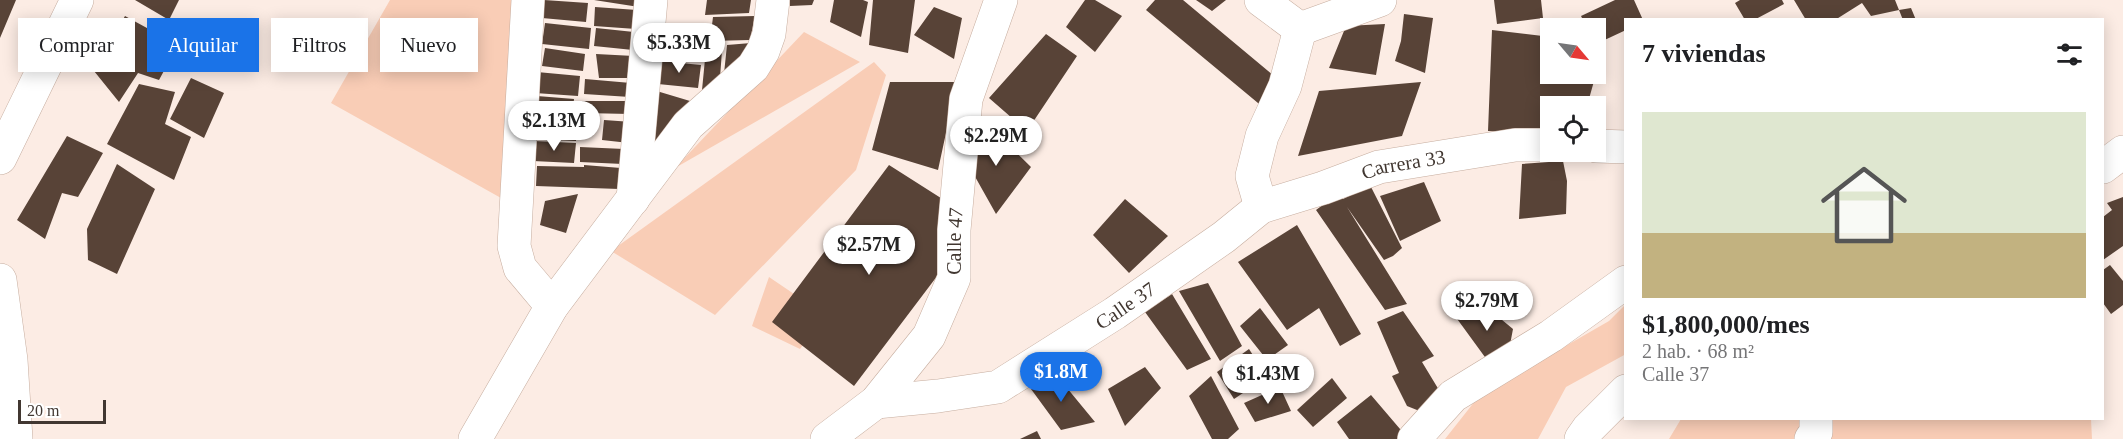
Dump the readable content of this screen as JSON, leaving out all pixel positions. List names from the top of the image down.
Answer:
{
  "streets": {
    "street": ["Carrera 33", "Calle 47", "Calle 37"]
  },
  "crossings": [
    ["Carrera 33", "Calle 37"],
    ["Calle 47", "Calle 37"]
  ],
  "scale_bar": "20 m",
  "north": "bottom right",
  "page": {
    "chip": [
      "Comprar",
      "Alquilar",
      "Filtros",
      "Nuevo"
    ],
    "heading": "7 viviendas",
    "price": [
      "$5.33M",
      "$2.13M",
      "$2.29M",
      "$2.57M",
      "$2.79M",
      "$1.8M",
      "$1.43M"
    ],
    "list": [
      {
        "name": "$1,800,000/mes",
        "note": "2 hab. · 68 m² · Calle 37"
      }
    ],
    "scale": "20 m"
  }
}
